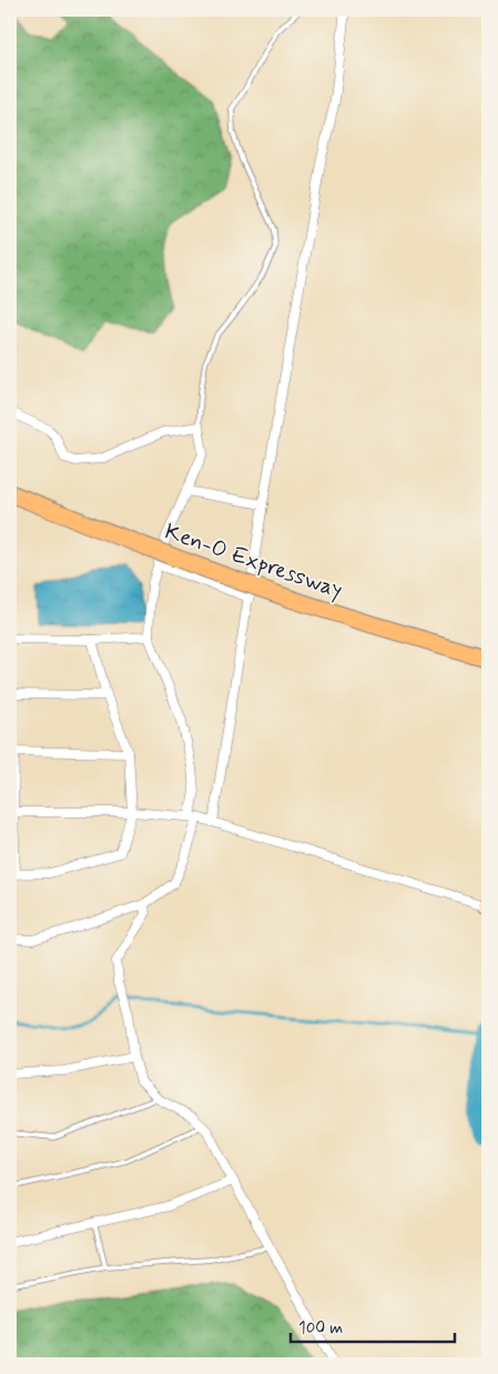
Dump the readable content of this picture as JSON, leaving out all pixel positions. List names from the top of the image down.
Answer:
{
  "streets": {
    "highway": ["Ken-O Expressway"]
  },
  "scale_bar": "100 m"
}
